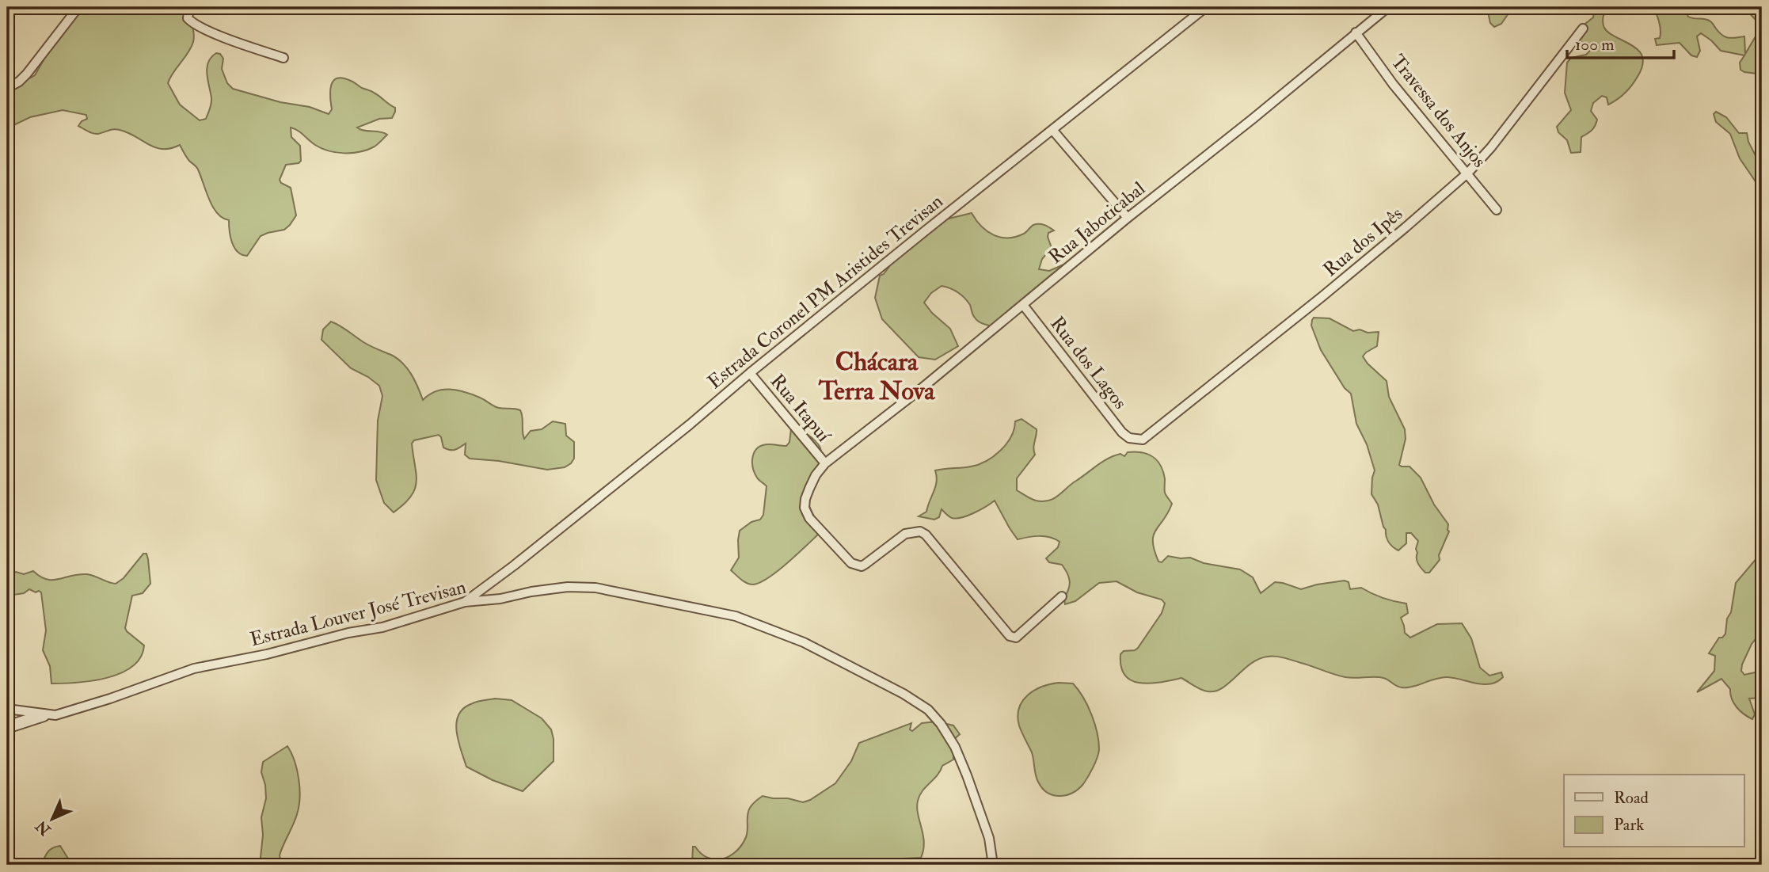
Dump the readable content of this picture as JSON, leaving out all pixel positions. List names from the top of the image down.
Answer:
{
  "streets": {
    "street": [
      "Travessa dos Anjos",
      "Rua Jaboticabal",
      "Rua dos Ipês",
      "Estrada Coronel PM Aristides Trevisan",
      "Rua dos Lagos",
      "Rua Itapuí",
      "Estrada Louver José Trevisan"
    ]
  },
  "crossings": [
    ["Travessa dos Anjos", "Rua Jaboticabal"],
    ["Travessa dos Anjos", "Rua dos Ipês"],
    ["Rua Jaboticabal", "Rua dos Lagos"],
    ["Rua Jaboticabal", "Rua Itapuí"],
    ["Rua dos Ipês", "Rua dos Lagos"],
    ["Estrada Coronel PM Aristides Trevisan", "Rua Itapuí"],
    ["Estrada Coronel PM Aristides Trevisan", "Estrada Louver José Trevisan"]
  ],
  "districts": ["Chácara Terra Nova"],
  "legend": ["Road", "Park"],
  "scale_bar": "100 m",
  "north": "bottom left"
}
